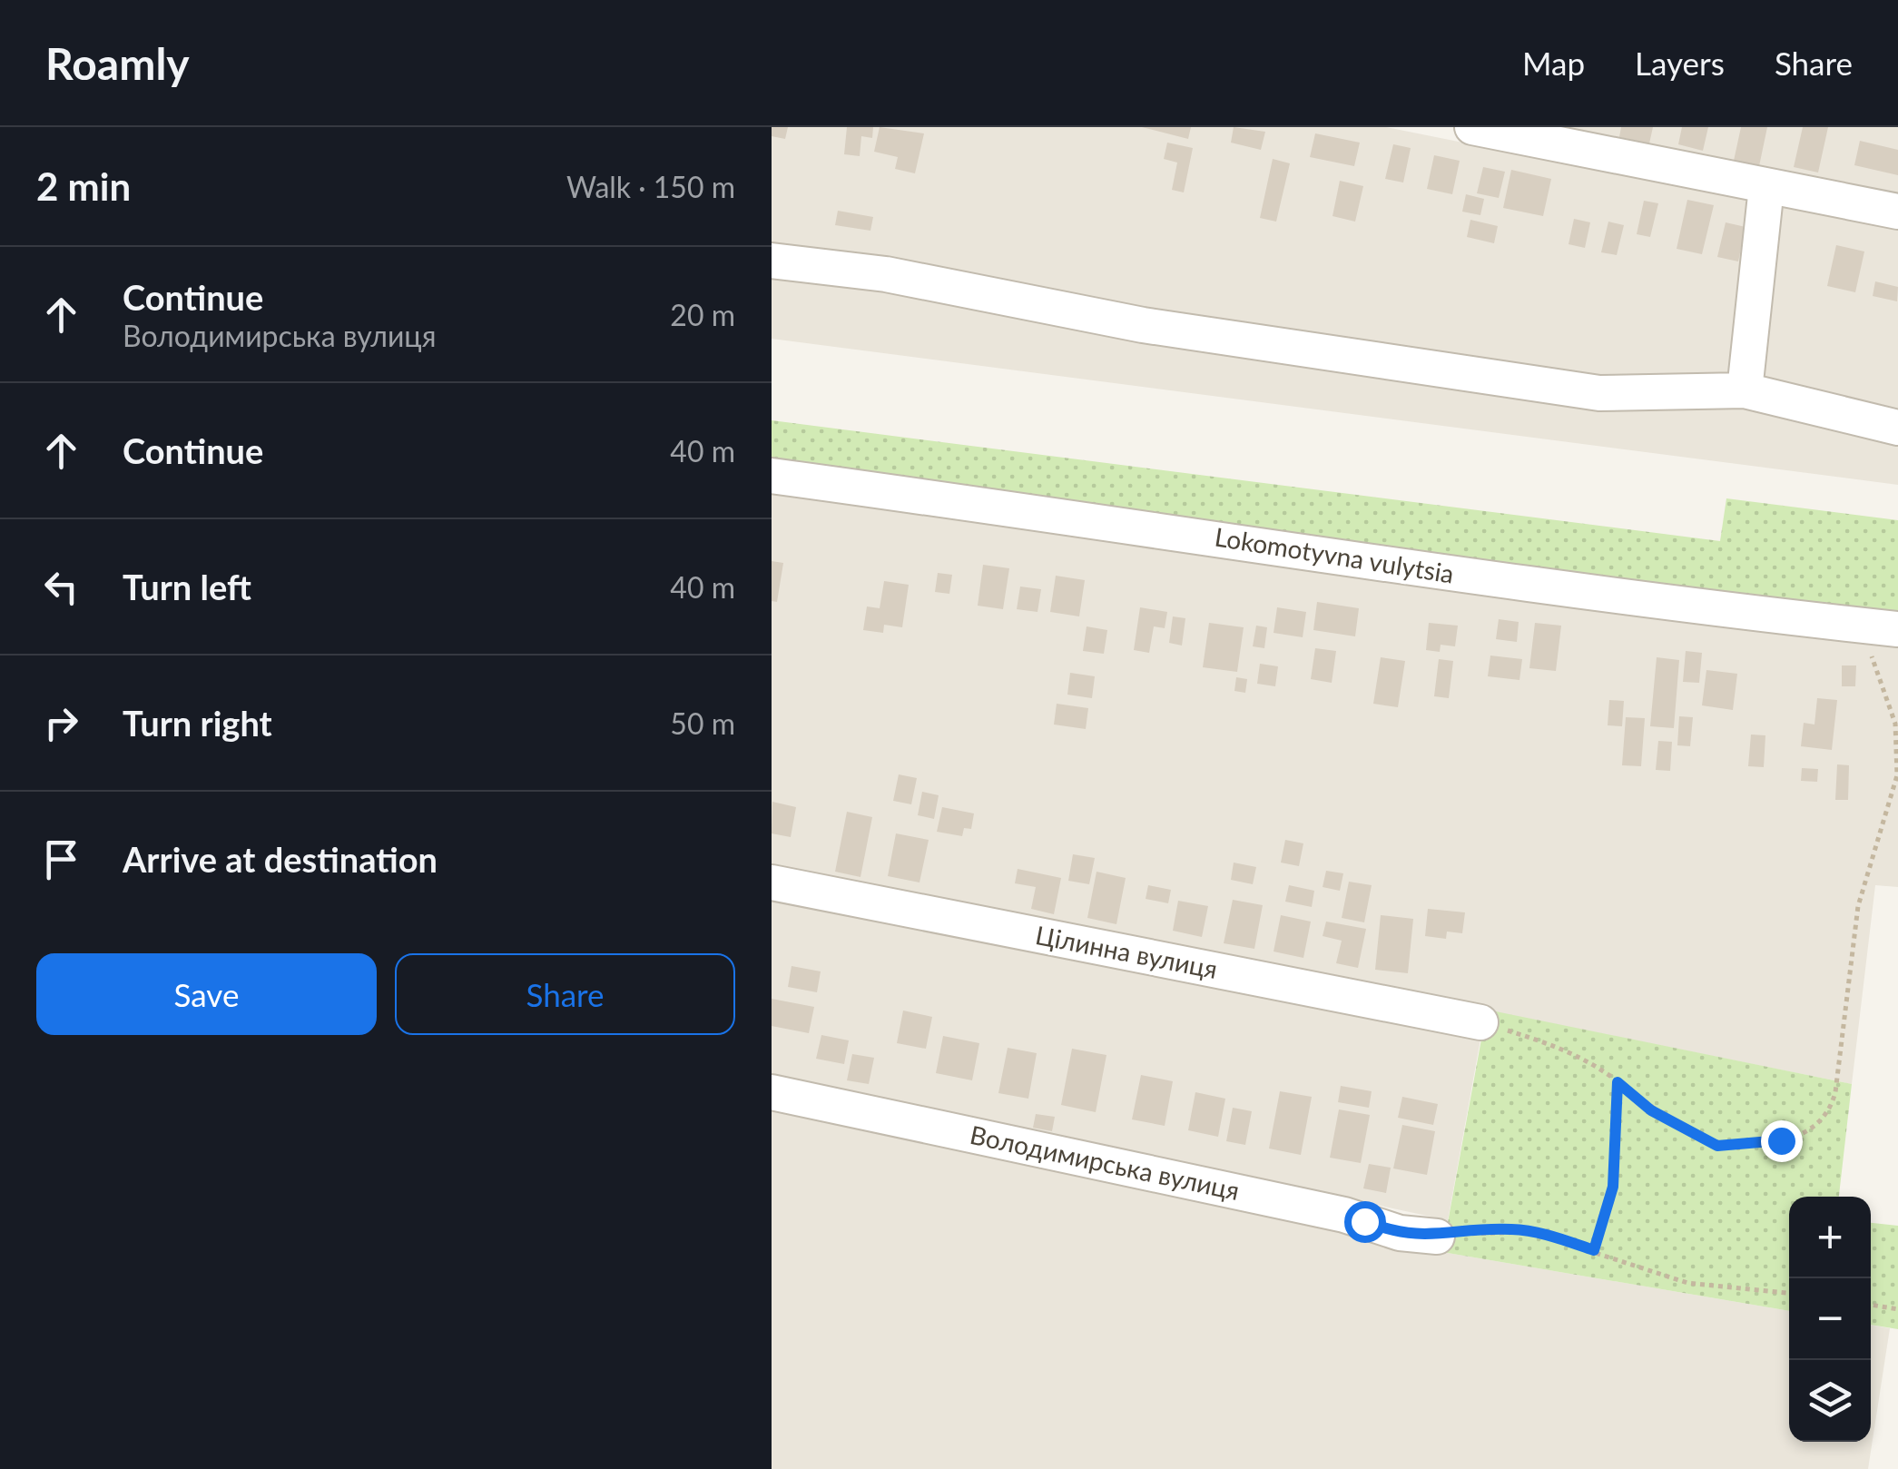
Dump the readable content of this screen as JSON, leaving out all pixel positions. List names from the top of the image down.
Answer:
{
  "streets": {
    "street": ["Lokomotyvna vulytsia", "Цілинна вулиця", "Володимирська вулиця"]
  },
  "page": {
    "header": "Roamly",
    "nav": ["Map", "Layers", "Share"],
    "heading": ["2 min", "Walk · 150 m"],
    "list": [
      ["Continue", "Володимирська вулиця", "20 m"],
      ["Continue", "40 m"],
      ["Turn left", "40 m"],
      ["Turn right", "50 m"],
      "Arrive at destination"
    ],
    "buttons": ["Save", "Share"],
    "map_buttons": ["+", "−"]
  }
}
